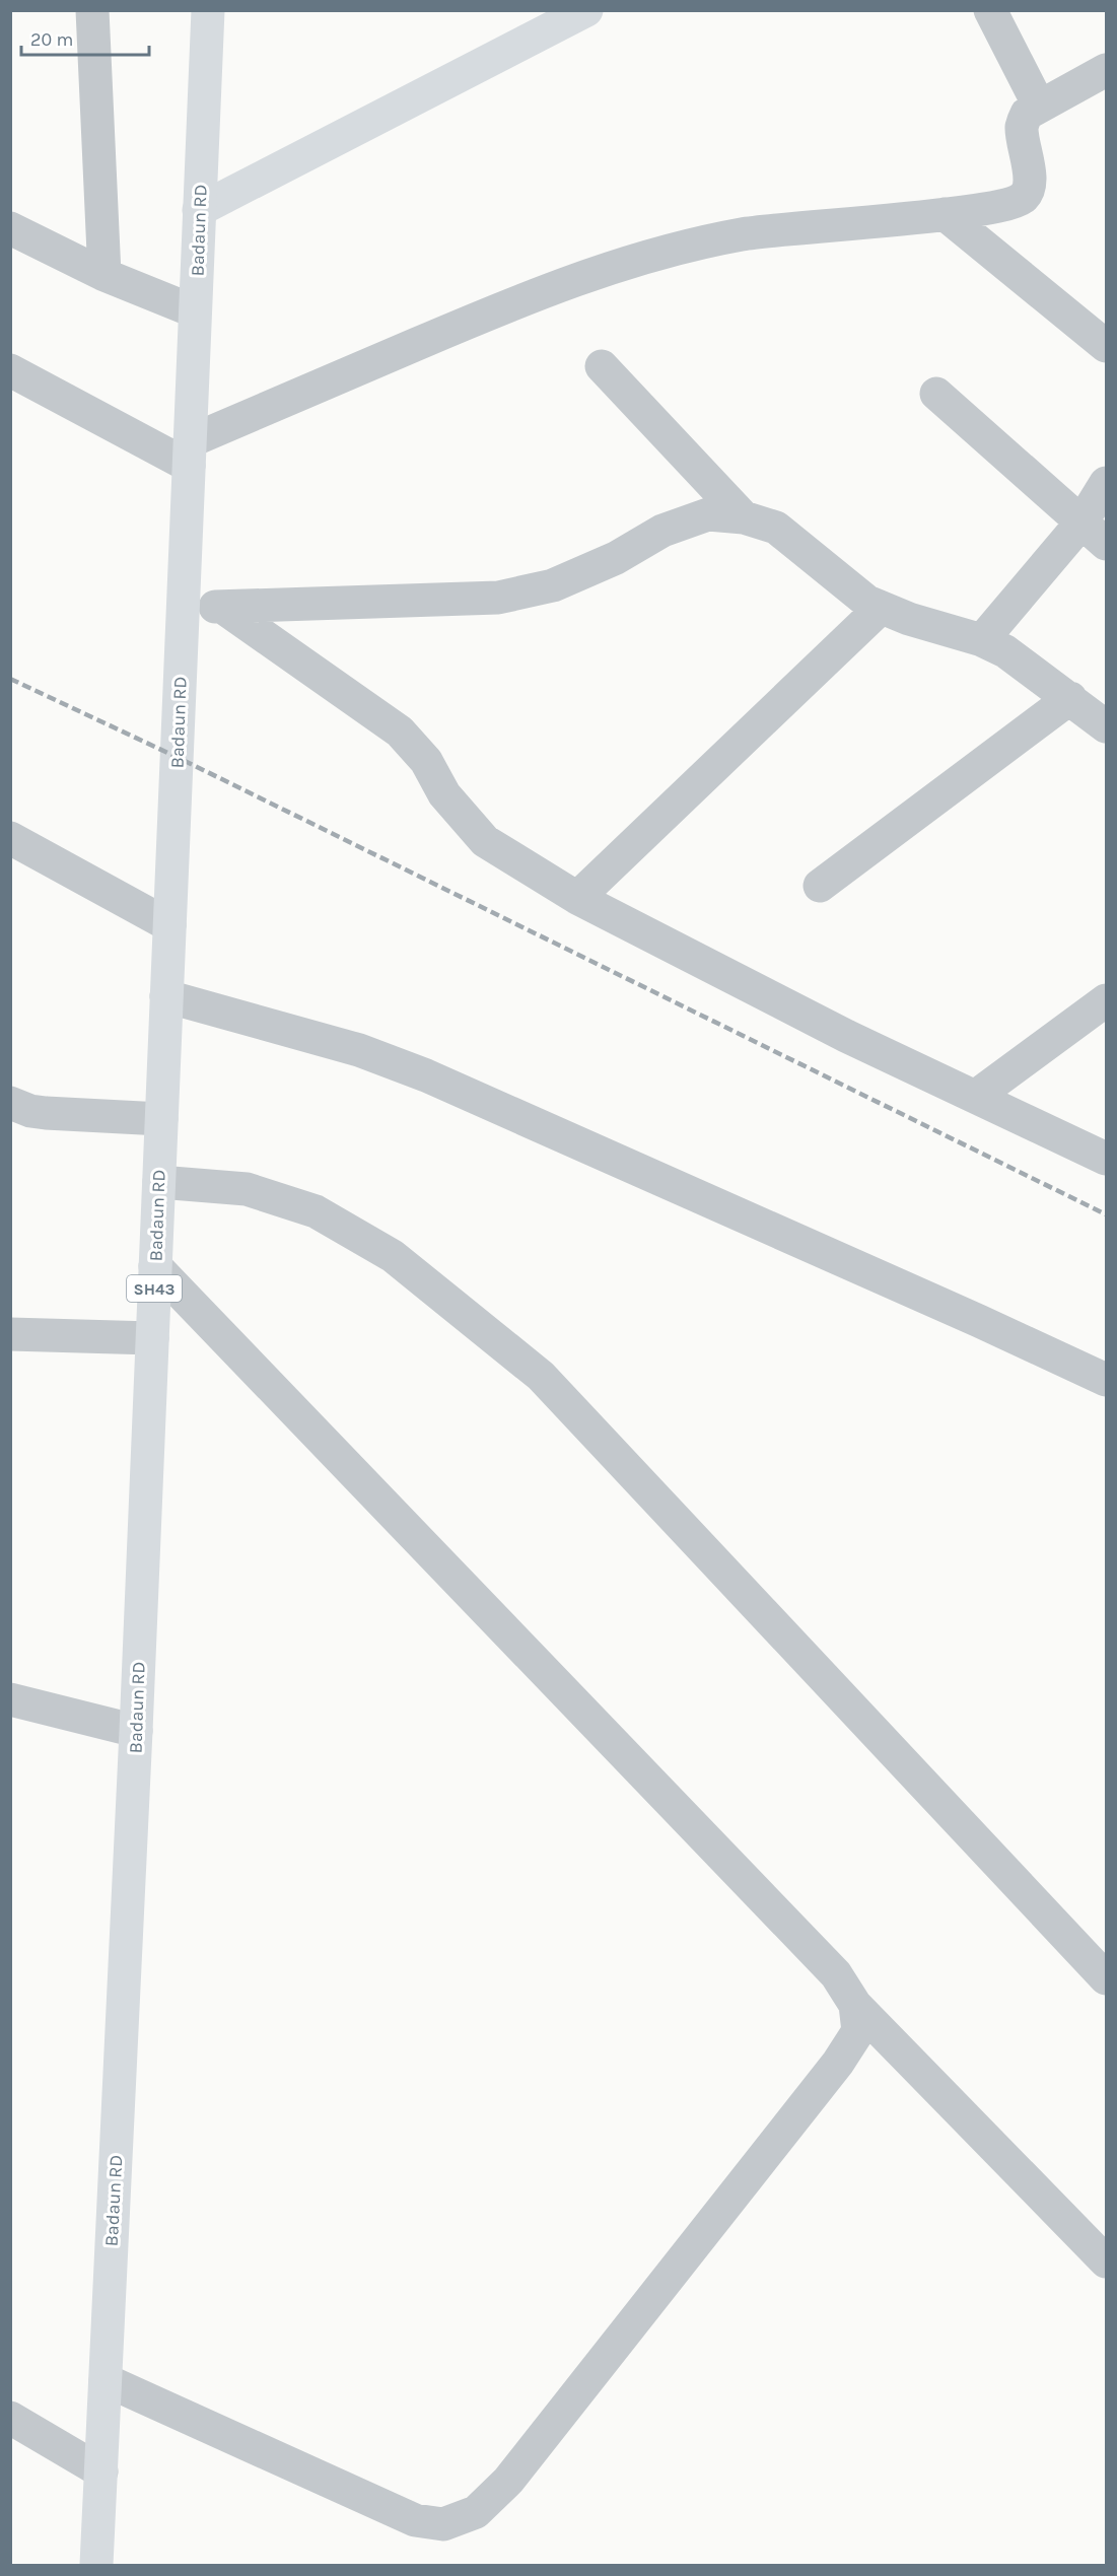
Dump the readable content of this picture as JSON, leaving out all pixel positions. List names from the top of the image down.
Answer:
{
  "streets": {
    "main road": ["Badaun RD", "SH43"]
  },
  "scale_bar": "20 m"
}
